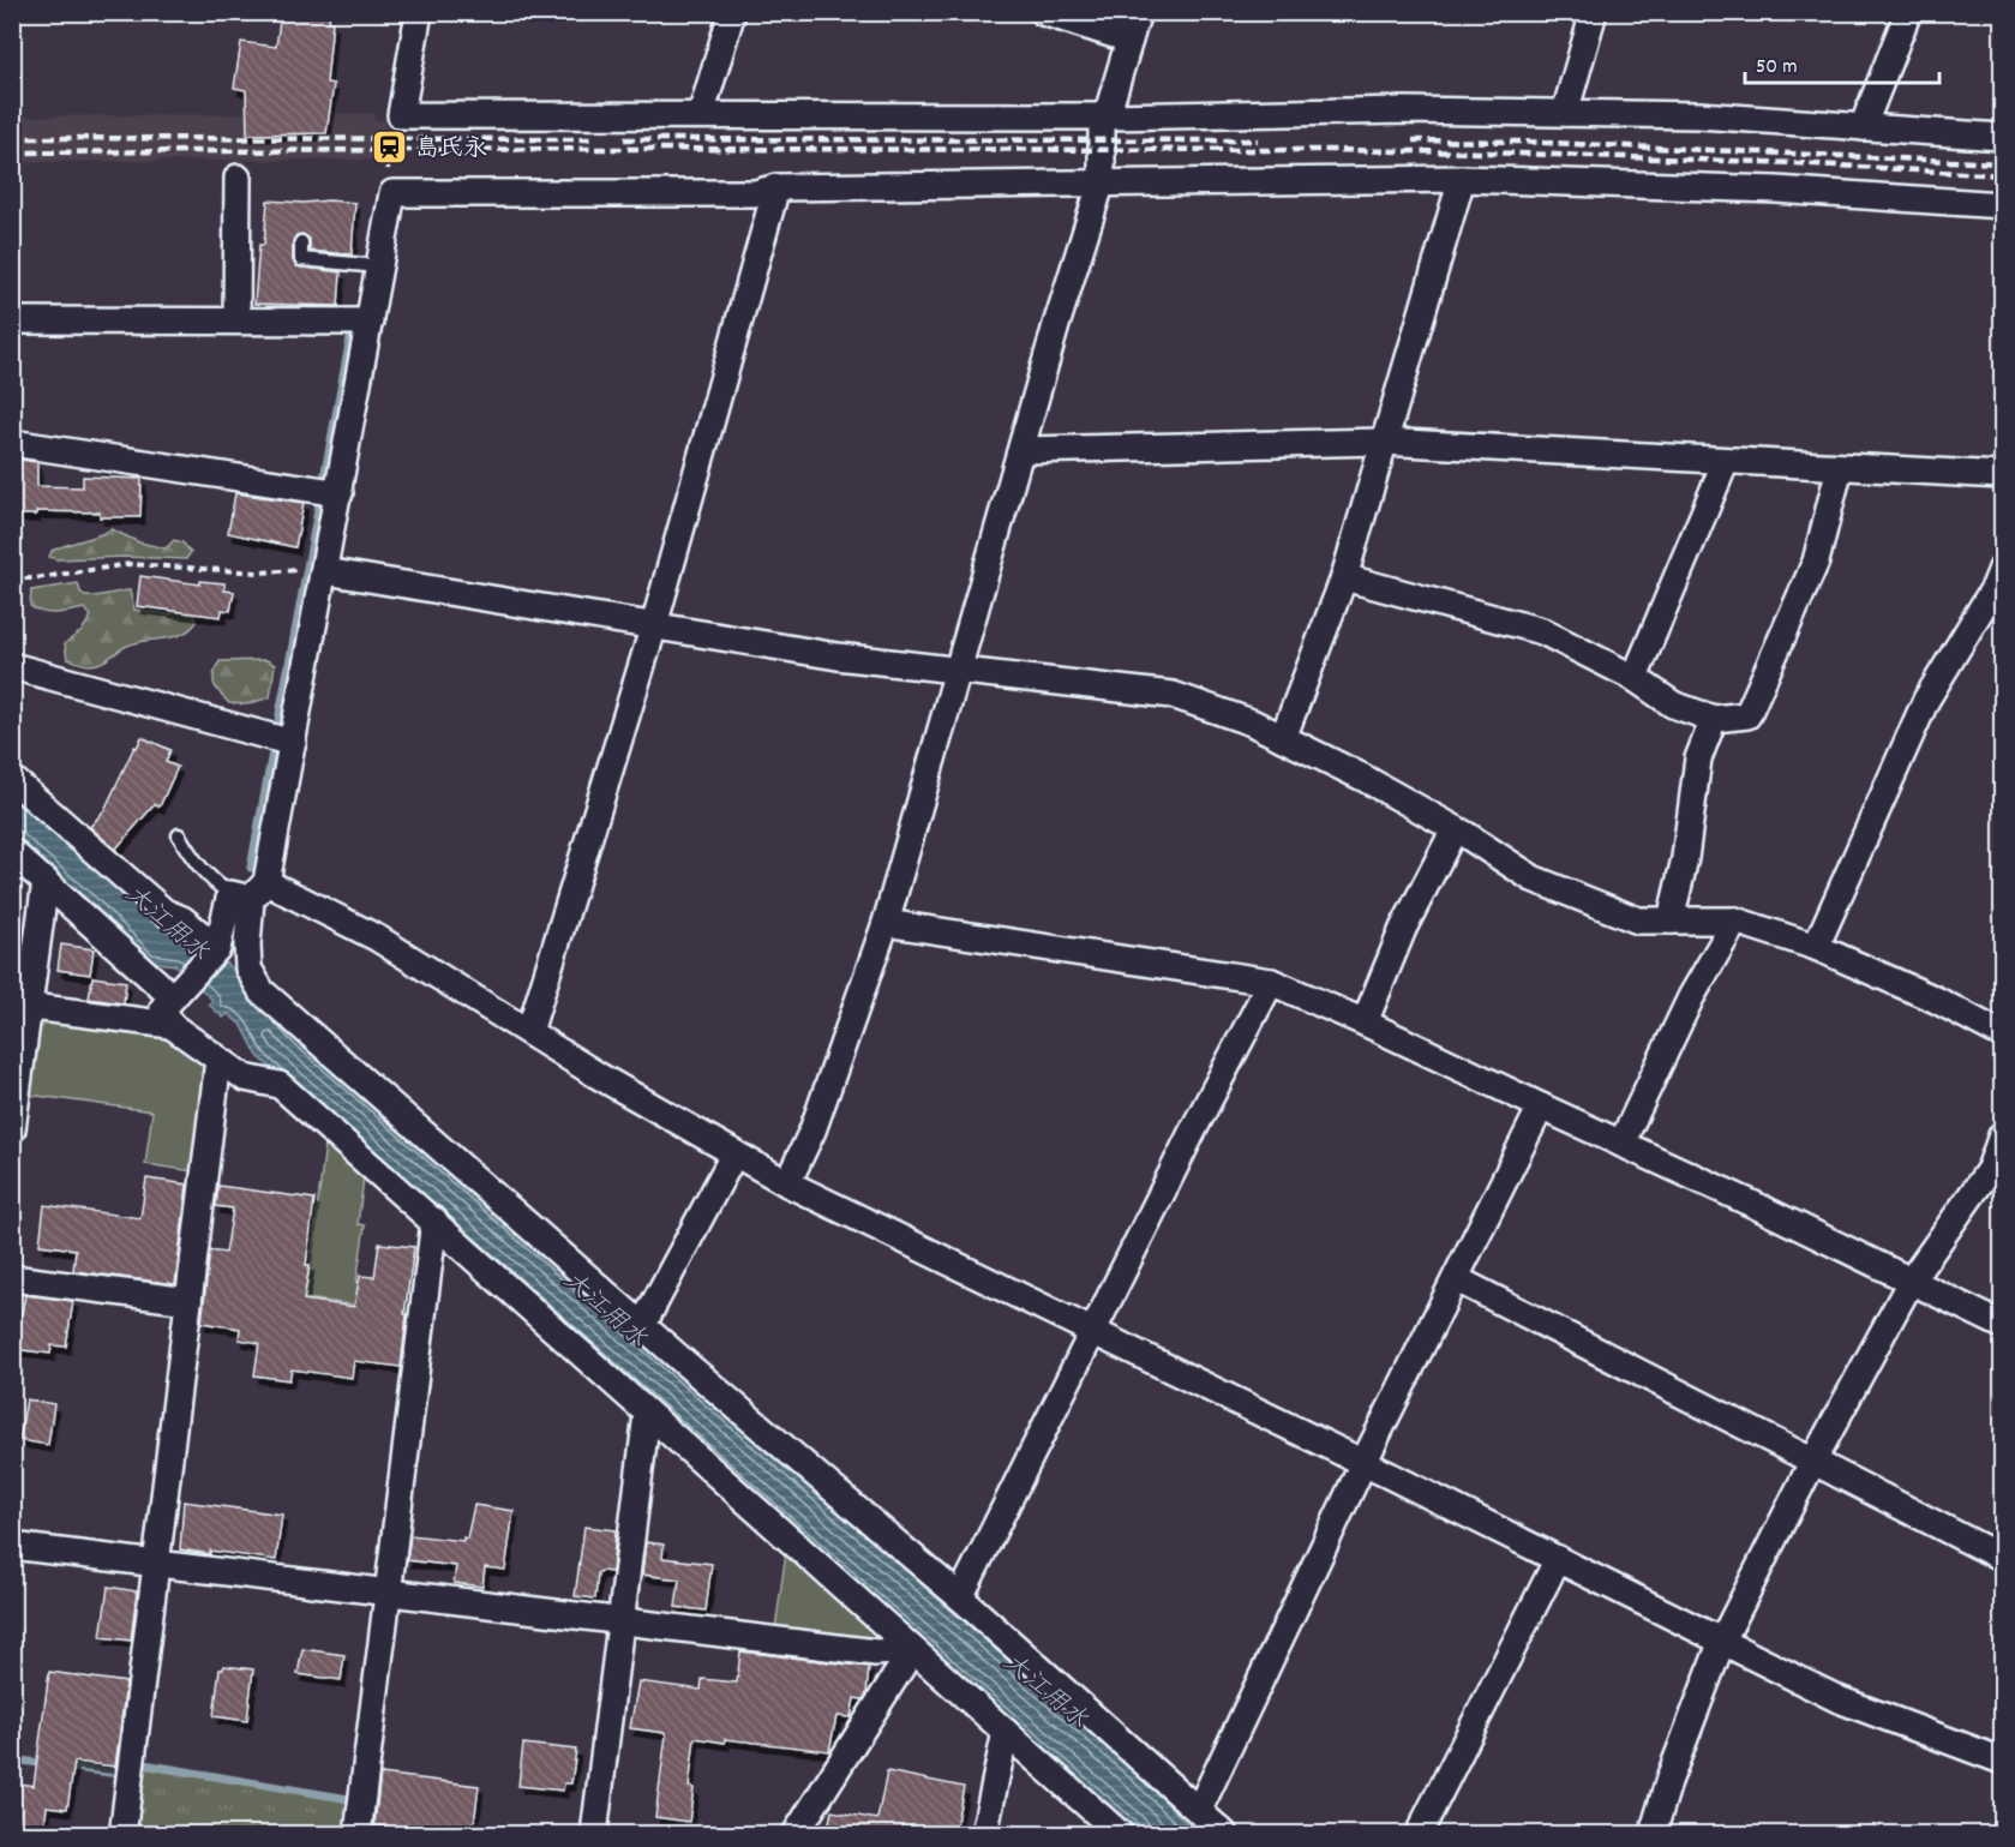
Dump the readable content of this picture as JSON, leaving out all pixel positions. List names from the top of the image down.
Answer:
{
  "water": ["大江用水"],
  "places": {
    "station": ["島氏永"]
  },
  "scale_bar": "50 m"
}
